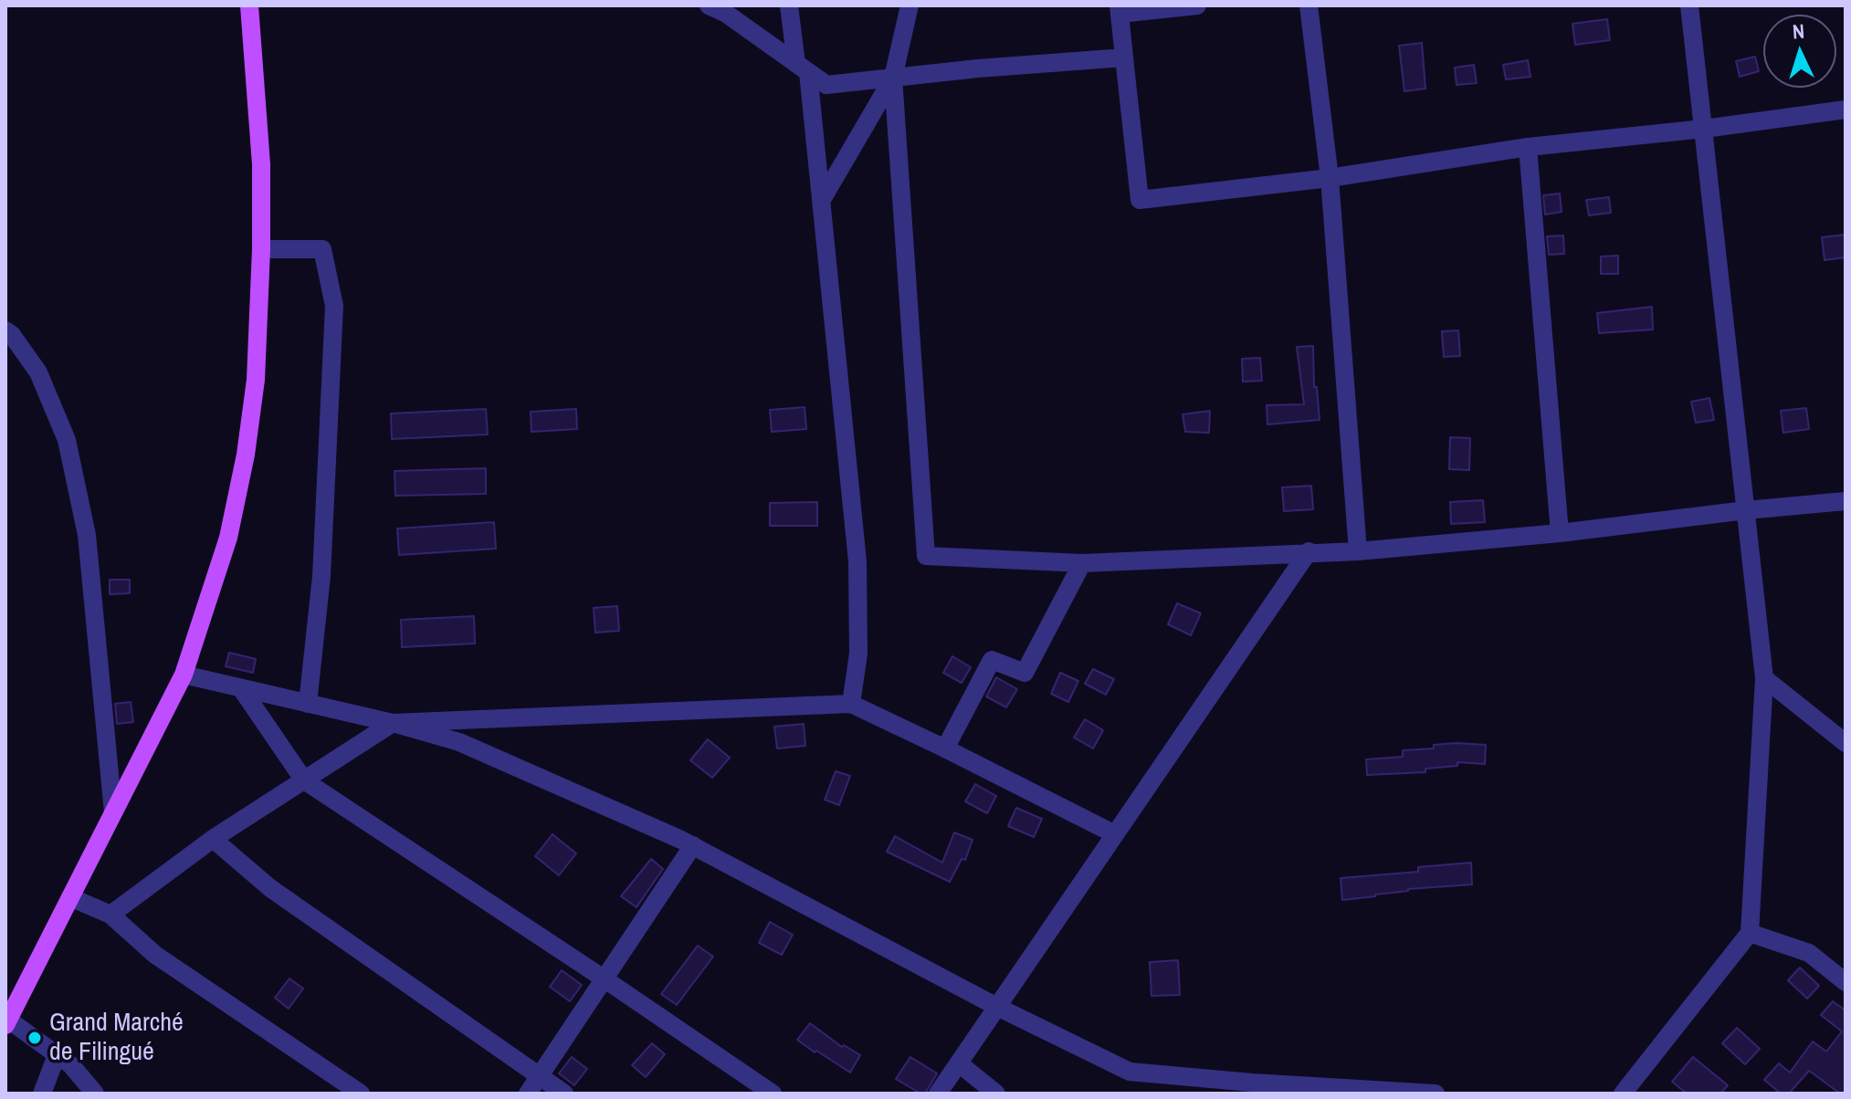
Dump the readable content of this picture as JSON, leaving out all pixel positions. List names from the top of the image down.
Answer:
{
  "places": ["Grand Marché de Filingué"],
  "north": "top"
}
